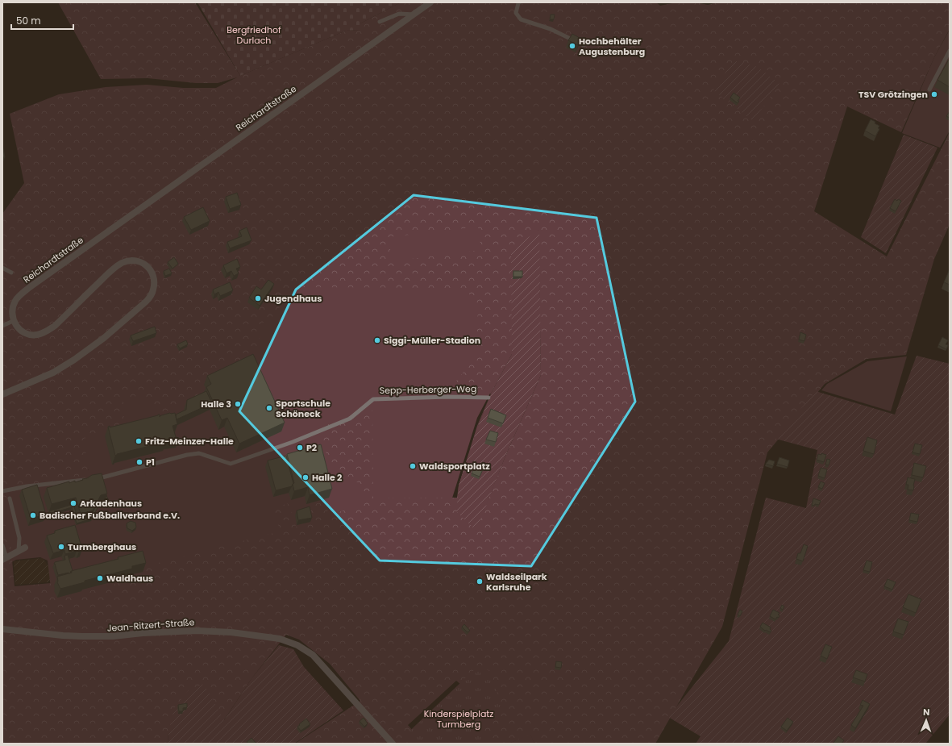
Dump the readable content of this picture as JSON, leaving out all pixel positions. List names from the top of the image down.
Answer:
{
  "streets": {
    "street": ["Reichardtstraße", "Jean-Ritzert-Straße"],
    "lane": ["Sepp-Herberger-Weg"]
  },
  "parks": ["Bergfriedhof Durlach", "Kinderspielplatz Turmberg"],
  "places": [
    "Hochbehälter Augustenburg",
    "TSV Grötzingen",
    "Jugendhaus",
    "Siggi-Müller-Stadion",
    "Halle 3",
    "Sportschule Schöneck",
    "Fritz-Meinzer-Halle",
    "P2",
    "P1",
    "Waldsportplatz",
    "Halle 2",
    "Arkadenhaus",
    "Badischer Fußballverband e.V.",
    "Turmberghaus",
    "Waldhaus",
    "Waldseilpark Karlsruhe"
  ],
  "scale_bar": "50 m",
  "north": "top"
}
